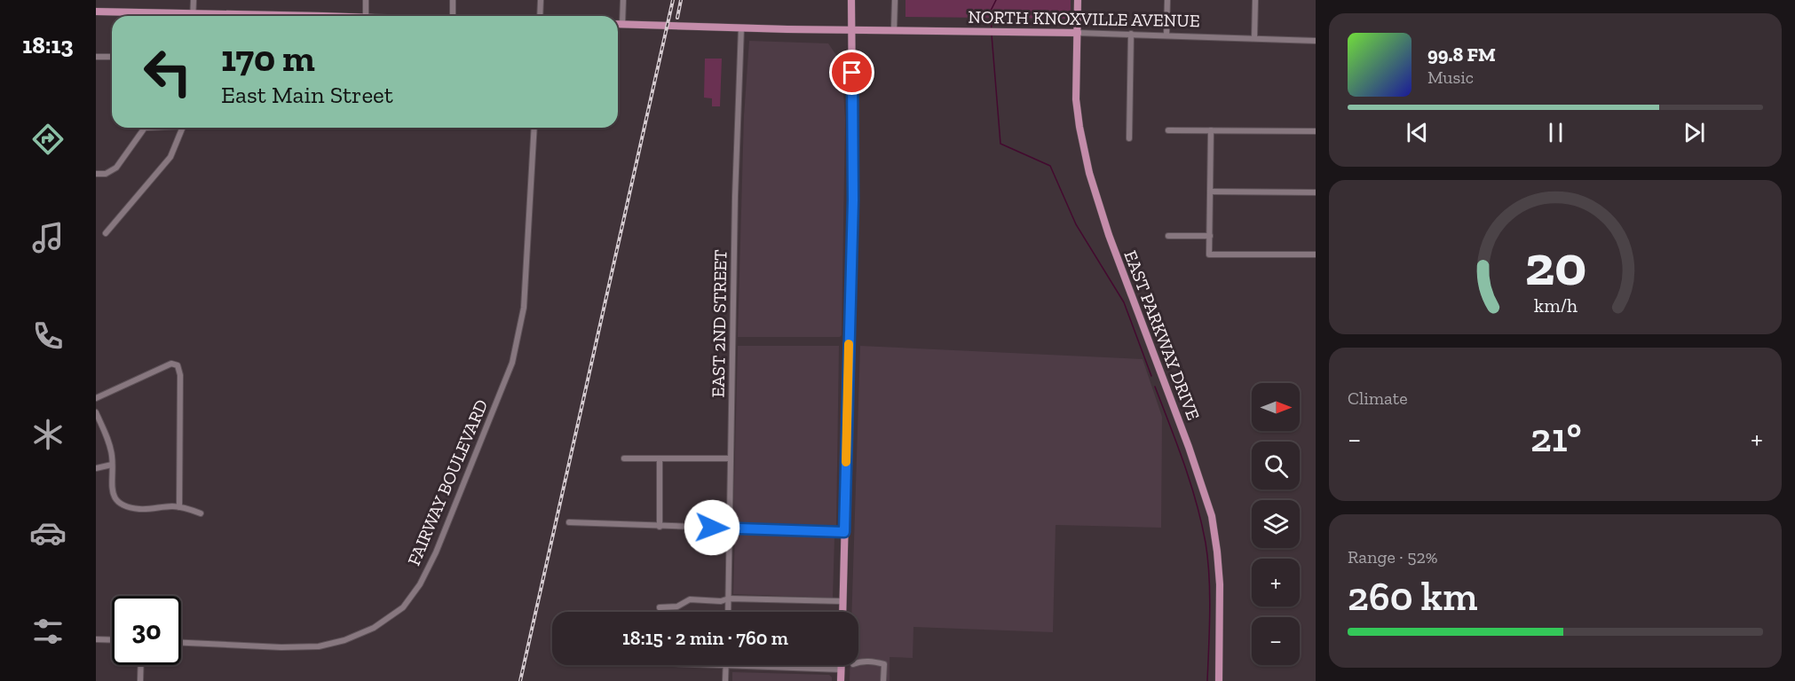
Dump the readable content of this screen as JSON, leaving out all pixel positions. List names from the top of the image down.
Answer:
{
  "streets": {
    "main road": ["NORTH KNOXVILLE AVENUE", "EAST PARKWAY DRIVE"],
    "street": ["EAST 2ND STREET", "FAIRWAY BOULEVARD"]
  },
  "crossings": [
    ["NORTH KNOXVILLE AVENUE", "EAST 2ND STREET"],
    ["NORTH KNOXVILLE AVENUE", "EAST PARKWAY DRIVE"]
  ],
  "north": "right",
  "page": {
    "tabs": "18:13",
    "turn": ["170 m", "East Main Street"],
    "song": ["99.8 FM", "Music"],
    "tile": [
      "Climate",
      ["Range · 52%", "260 km"]
    ],
    "map_buttons": ["+", "−"],
    "heat": ["−", "21°", "+"],
    "limit": "30",
    "trip": "18:15 · 2 min · 760 m",
    "gauge": ["20", "km/h"]
  }
}
